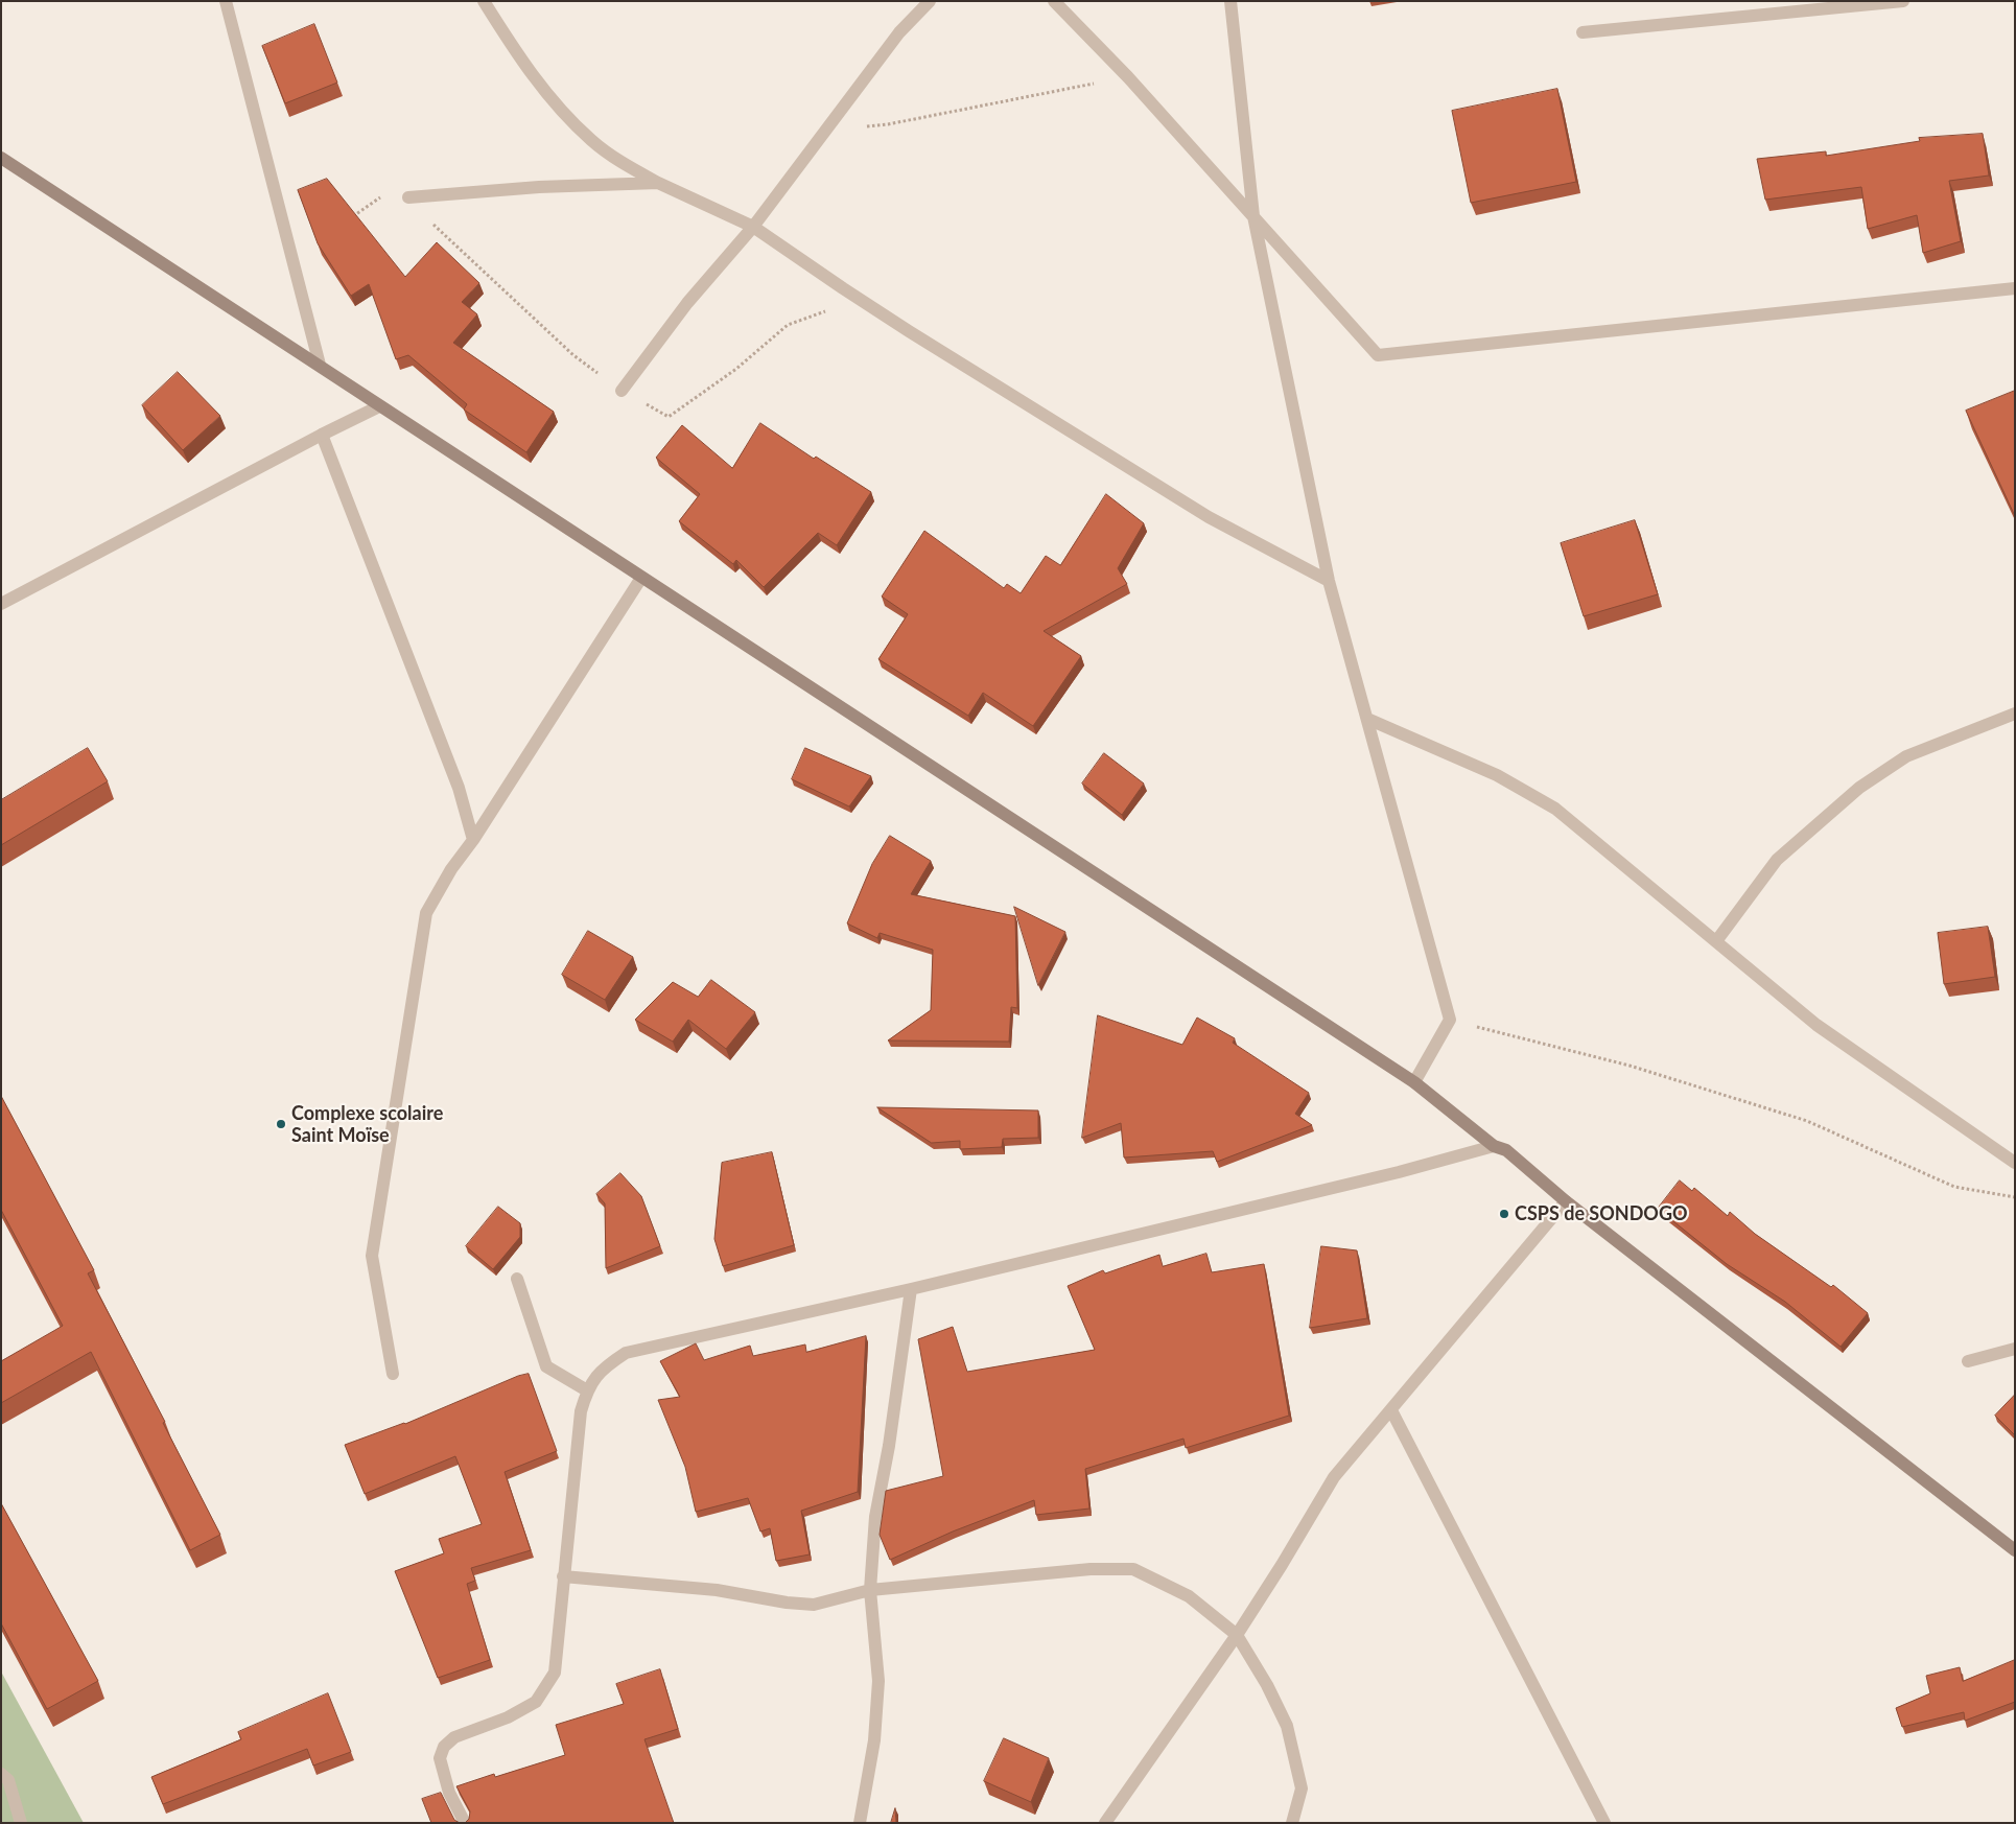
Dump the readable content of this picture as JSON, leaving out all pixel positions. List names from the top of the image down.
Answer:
{
  "places": ["Complexe scolaire Saint Moïse", "CSPS de SONDOGO"]
}
